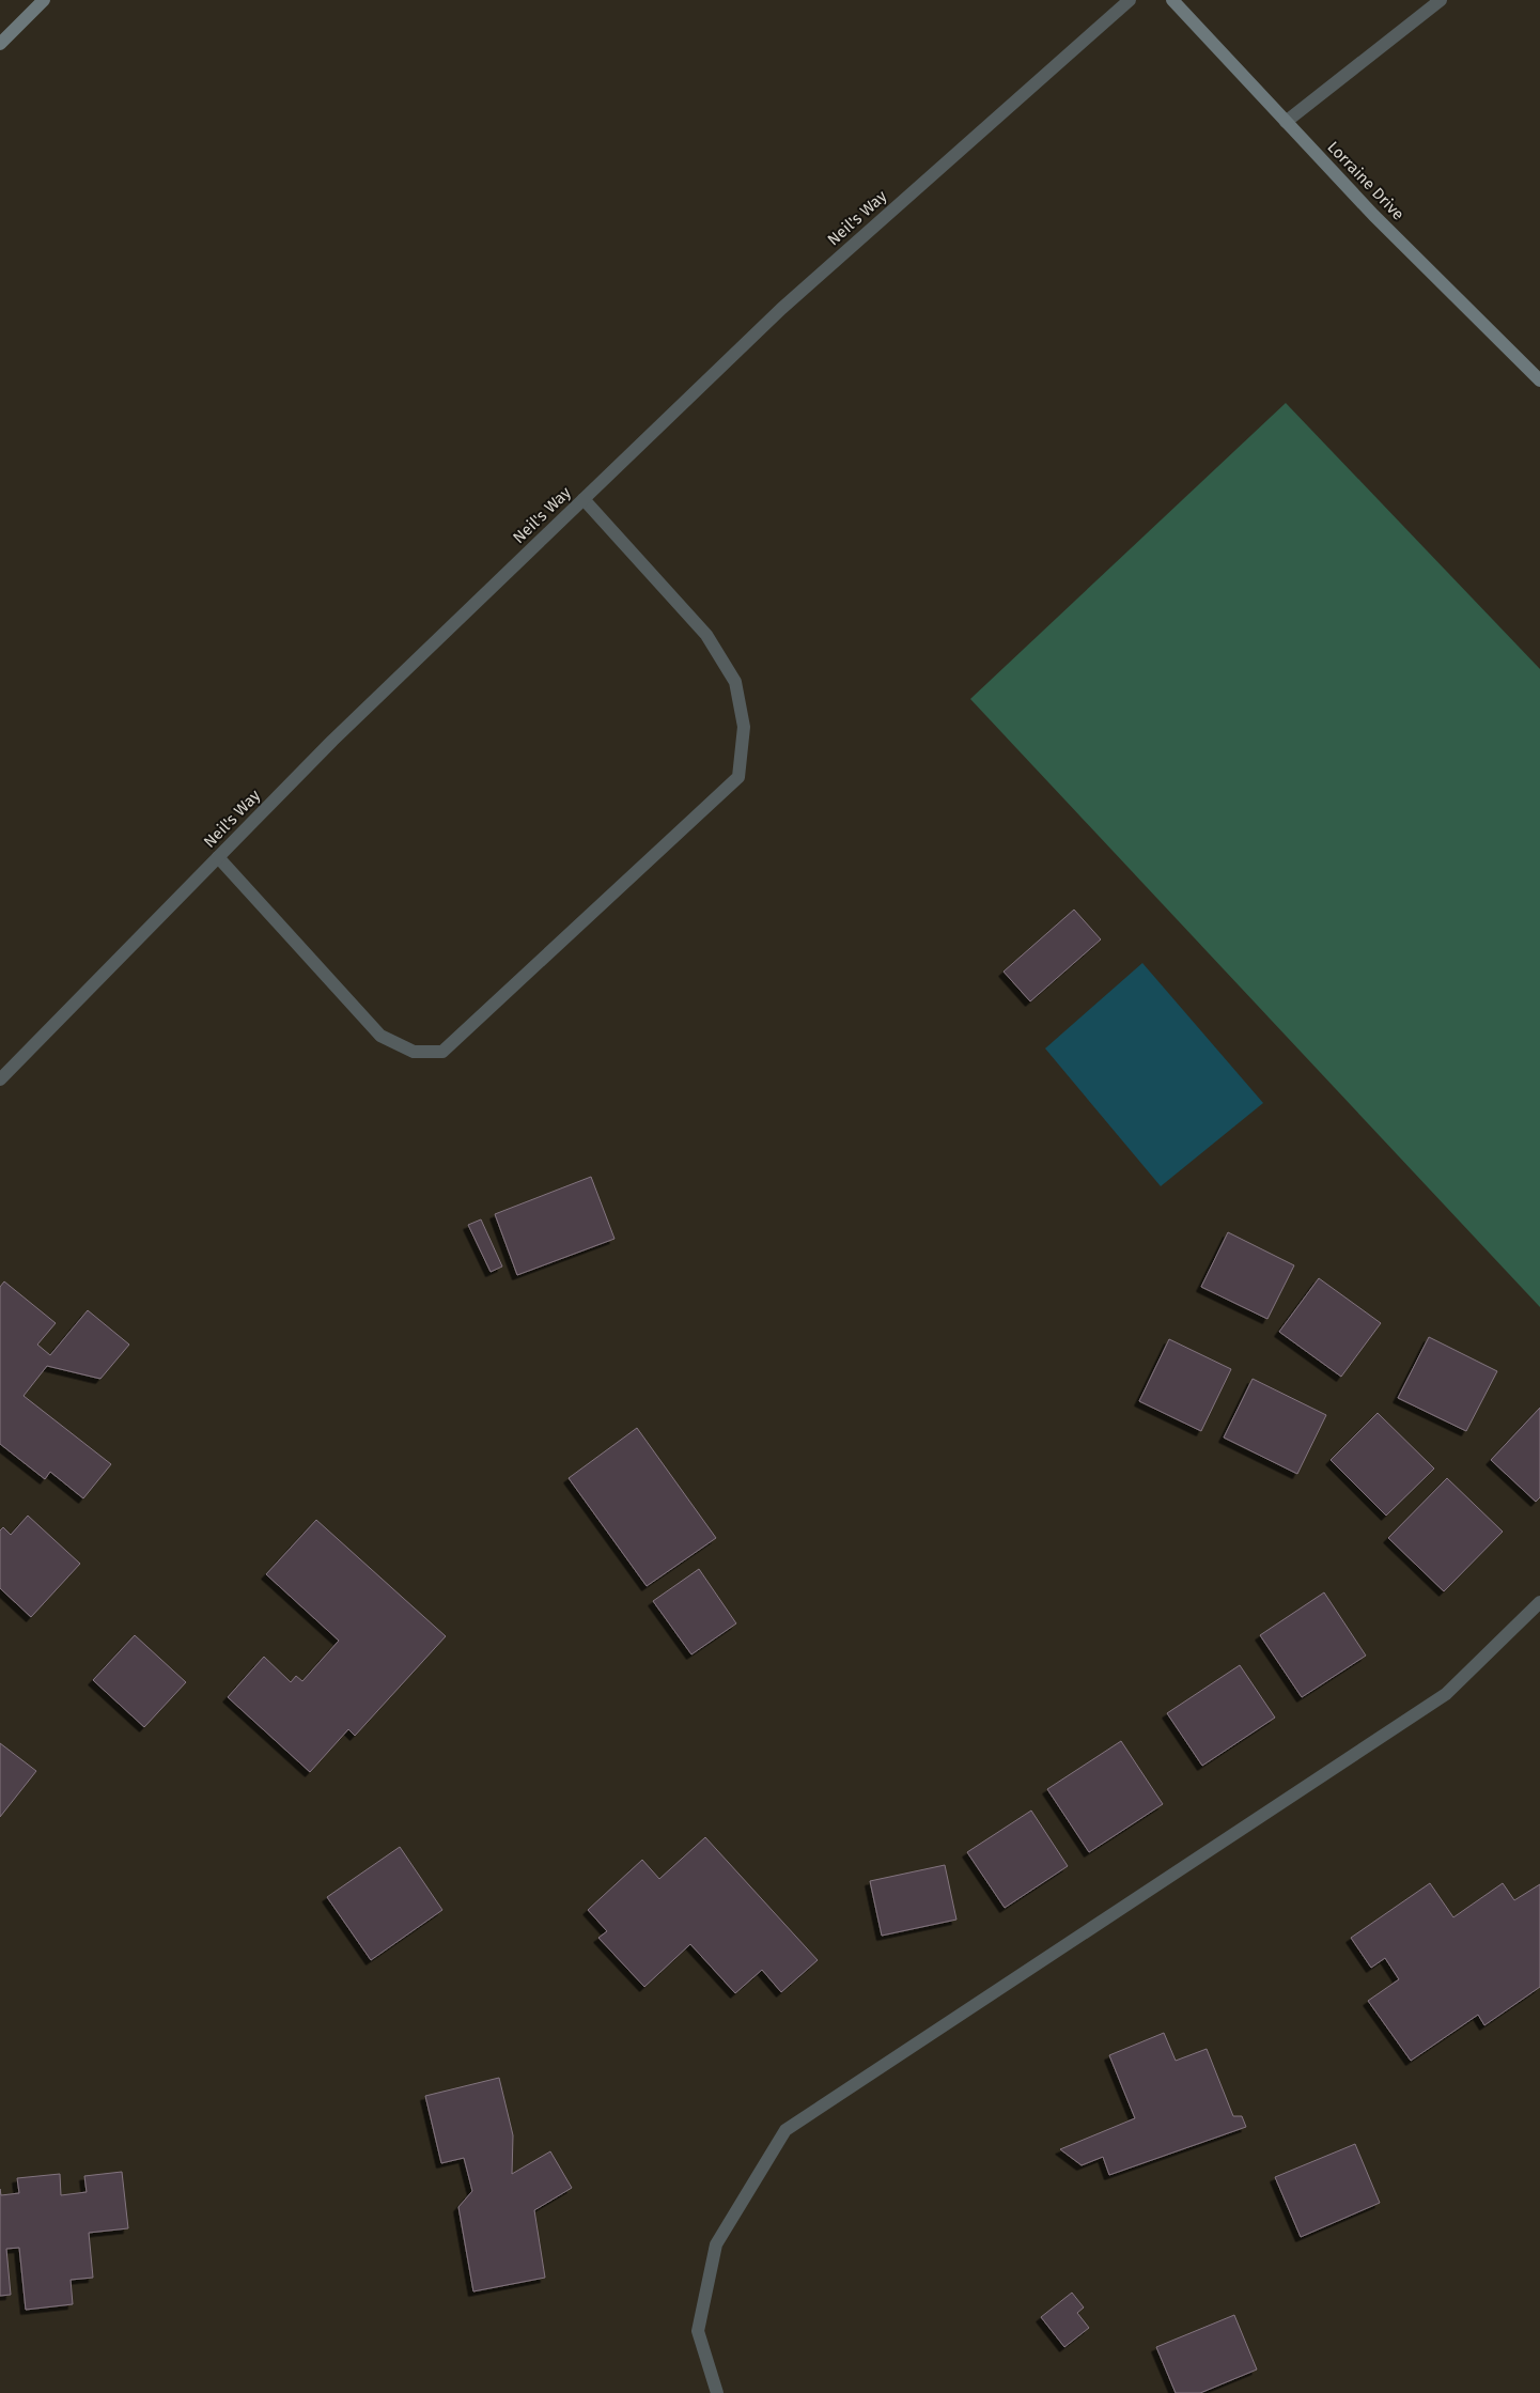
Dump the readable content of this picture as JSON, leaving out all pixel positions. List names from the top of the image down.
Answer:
{
  "streets": {
    "street": ["Lorraine Drive", "Neil's Way"]
  }
}
